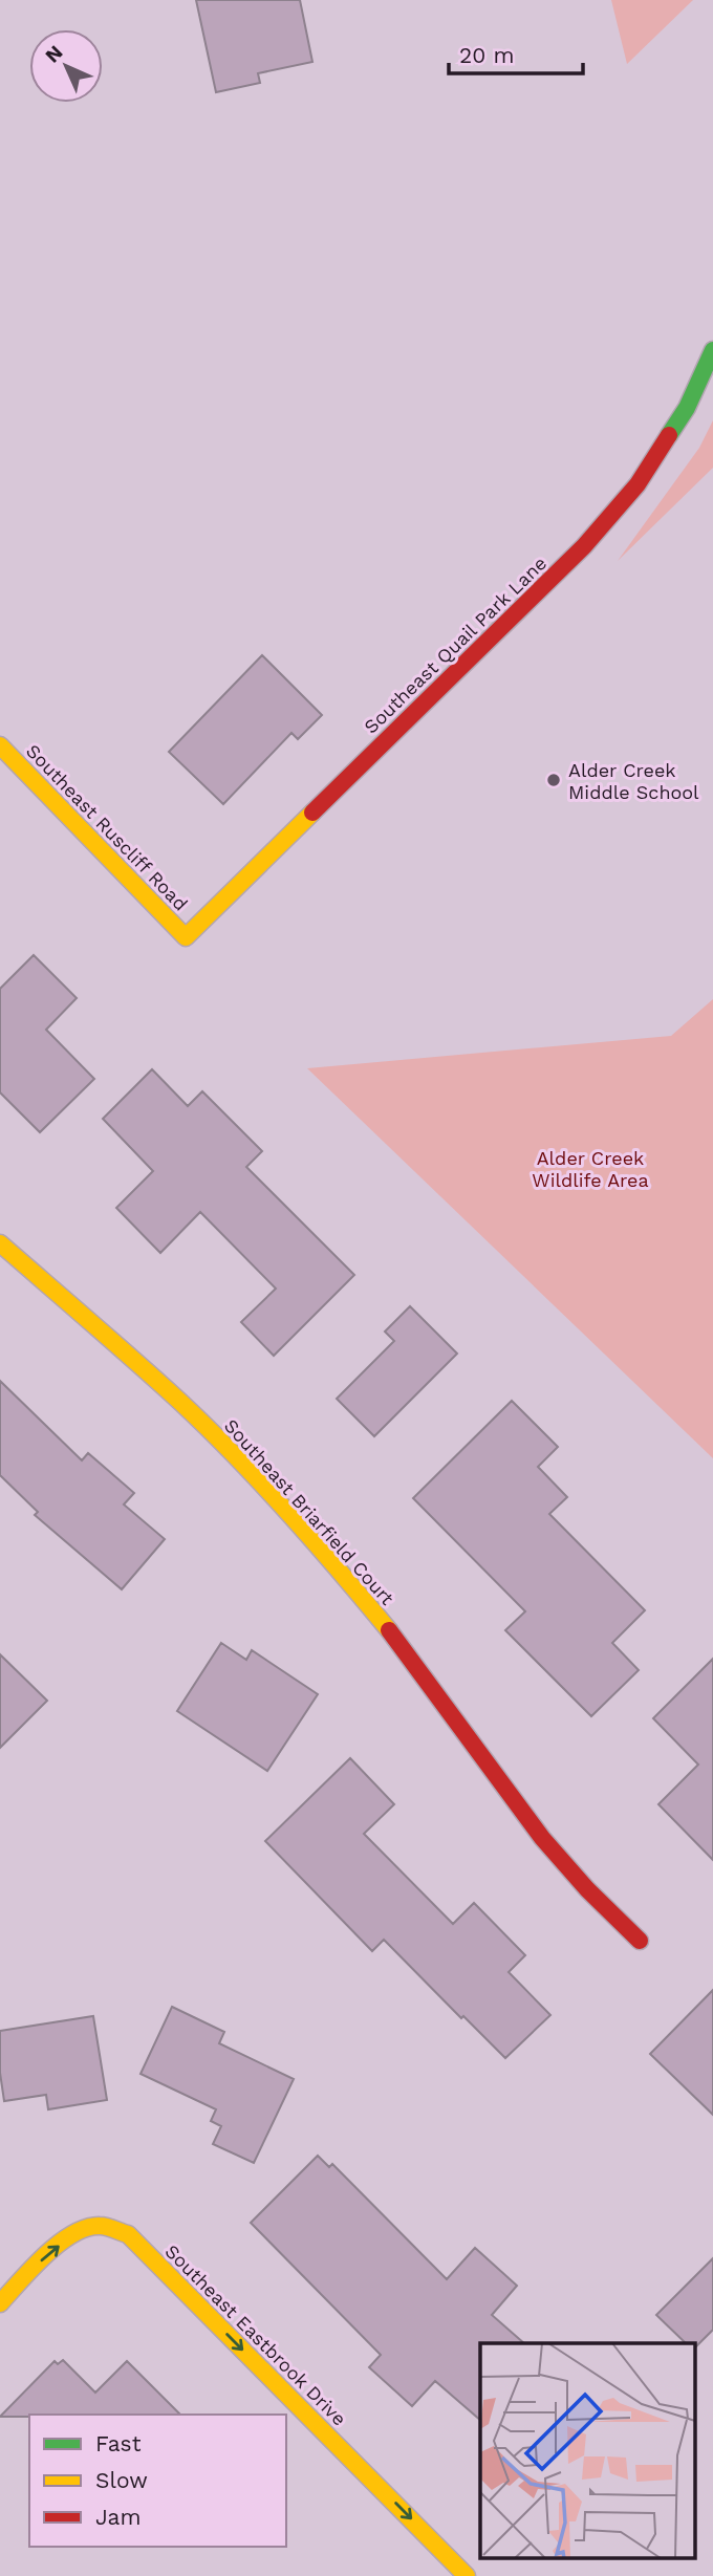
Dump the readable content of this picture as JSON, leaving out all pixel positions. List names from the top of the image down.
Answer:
{
  "streets": {
    "street": [
      "Southeast Quail Park Lane",
      "Southeast Ruscliff Road",
      "Southeast Briarfield Court",
      "Southeast Eastbrook Drive"
    ]
  },
  "crossings": [
    ["Southeast Quail Park Lane", "Southeast Ruscliff Road"]
  ],
  "one_way": ["Southeast Eastbrook Drive"],
  "parks": ["Alder Creek Wildlife Area"],
  "places": ["Alder Creek Middle School"],
  "legend": ["Fast", "Slow", "Jam"],
  "scale_bar": "20 m",
  "north": "top left"
}
